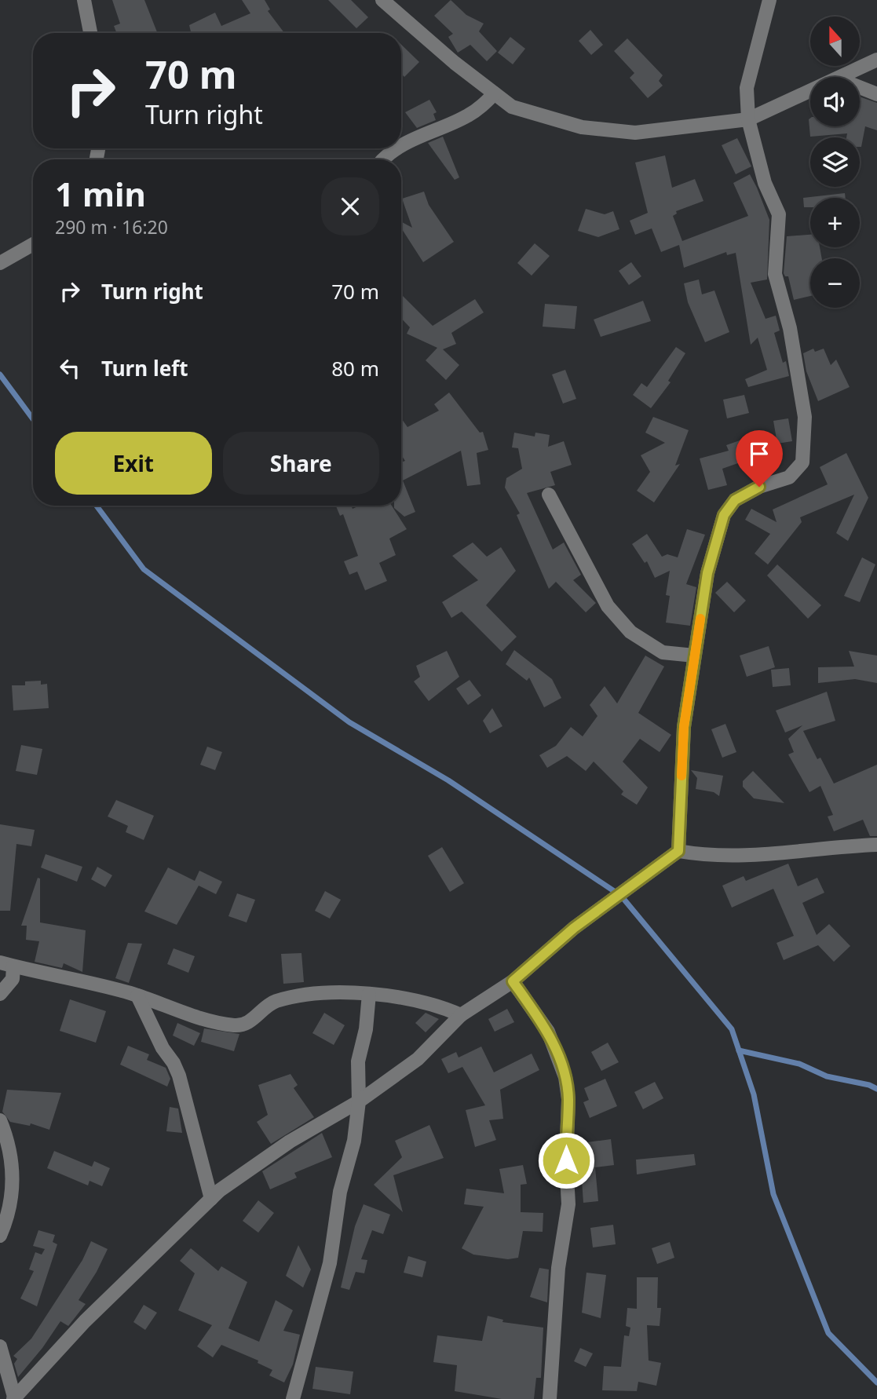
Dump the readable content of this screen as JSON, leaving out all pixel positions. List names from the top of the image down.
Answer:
{
  "north": "top",
  "page": {
    "map_buttons": ["+", "−"],
    "turn": ["70 m", "Turn right"],
    "heading": ["1 min", "290 m · 16:20"],
    "list": [
      {
        "name": "Turn right",
        "value": "70 m"
      },
      {
        "name": "Turn left",
        "value": "80 m"
      }
    ],
    "buttons": ["Exit", "Share"]
  }
}
